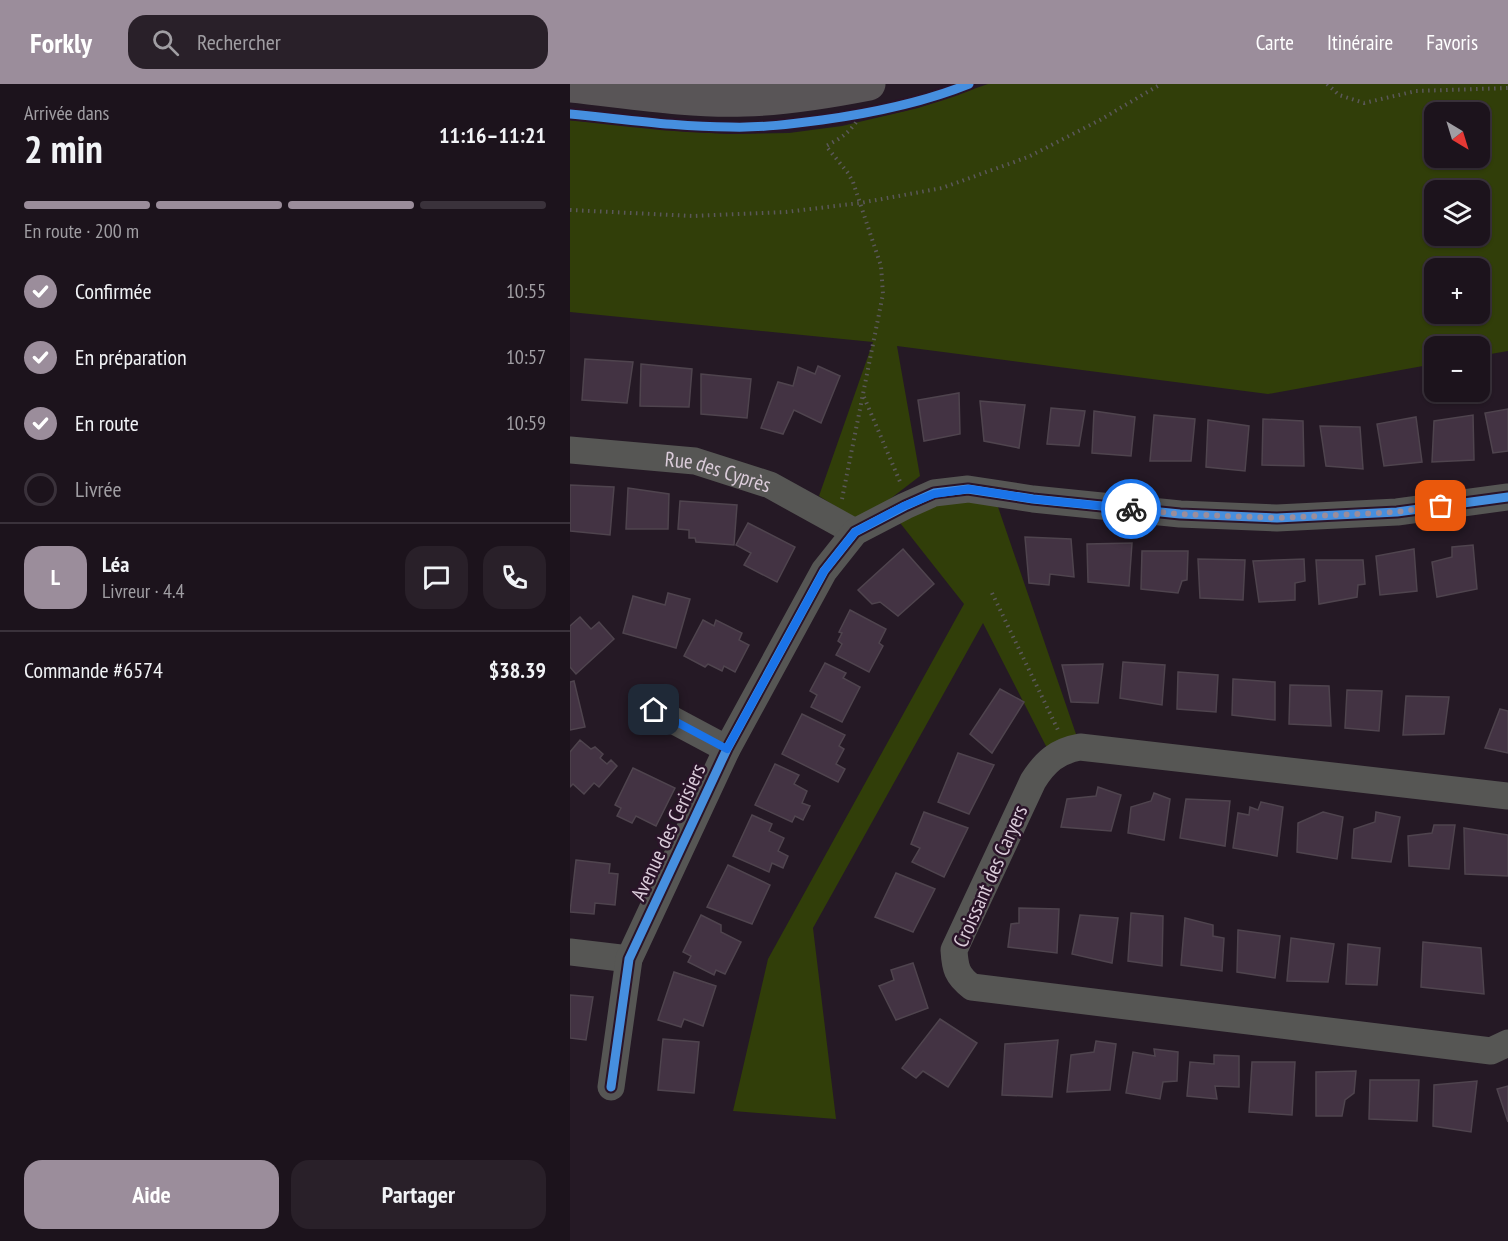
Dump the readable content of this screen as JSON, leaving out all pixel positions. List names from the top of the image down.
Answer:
{
  "streets": {
    "street": ["Rue des Cyprès", "Avenue des Cerisiers", "Croissant des Caryers"]
  },
  "crossings": [
    ["Rue des Cyprès", "Avenue des Cerisiers"]
  ],
  "north": "bottom right",
  "page": {
    "header": "Forkly",
    "search": "Rechercher",
    "nav": ["Carte", "Itinéraire", "Favoris"],
    "heading": ["2 min", "Arrivée dans", "11:16–11:21"],
    "panel": [
      "Léa",
      "Livreur · 4.4",
      "Commande #6574",
      "$38.39"
    ],
    "map_buttons": ["+", "−"],
    "bar": "En route · 200 m",
    "list": [
      ["Confirmée", "10:55"],
      ["En préparation", "10:57"],
      ["En route", "10:59"],
      "Livrée"
    ],
    "round": "L",
    "buttons": ["Aide", "Partager"]
  }
}
